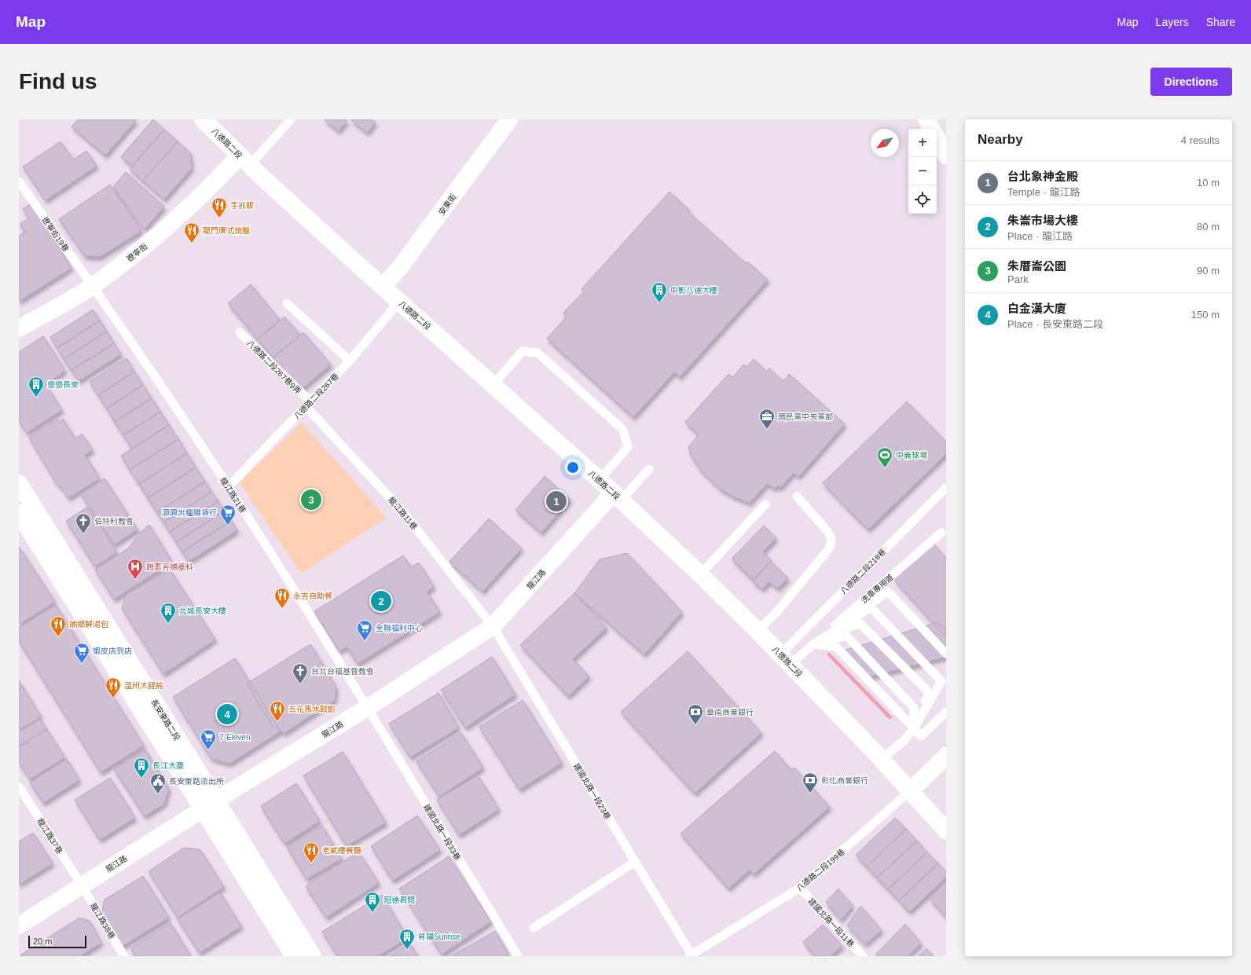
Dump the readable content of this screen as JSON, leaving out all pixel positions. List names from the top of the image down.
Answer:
{
  "streets": {
    "street": [
      "八德路二段",
      "安東街",
      "遼寧街",
      "龍江路",
      "長安東路二段"
    ],
    "lane": [
      "遼寧街19巷",
      "八德路二段267巷9弄",
      "八德路二段267巷",
      "龍江路21巷",
      "龍江路11巷",
      "八德路二段218巷",
      "洗車專用道",
      "建國北路一段23巷",
      "建國北路一段33巷",
      "龍江路37巷",
      "八德路二段199巷",
      "龍江路38巷",
      "建國北路一段11巷"
    ]
  },
  "crossings": [
    ["八德路二段", "安東街"],
    ["八德路二段", "遼寧街"],
    ["八德路二段", "八德路二段267巷"],
    ["八德路二段", "八德路二段218巷"],
    ["八德路二段", "龍江路"],
    ["八德路二段", "八德路二段199巷"],
    ["遼寧街19巷", "遼寧街"],
    ["遼寧街19巷", "龍江路21巷"],
    ["遼寧街", "龍江路21巷"],
    ["八德路二段267巷9弄", "八德路二段267巷"],
    ["八德路二段267巷9弄", "龍江路11巷"],
    ["八德路二段267巷", "龍江路21巷"],
    ["八德路二段267巷", "龍江路11巷"],
    ["龍江路21巷", "龍江路"],
    ["龍江路21巷", "建國北路一段33巷"],
    ["龍江路11巷", "龍江路"],
    ["龍江路11巷", "建國北路一段23巷"],
    ["龍江路", "長安東路二段"],
    ["龍江路", "建國北路一段23巷"],
    ["龍江路", "建國北路一段33巷"],
    ["龍江路", "龍江路37巷"],
    ["龍江路", "龍江路38巷"],
    ["建國北路一段23巷", "八德路二段199巷"],
    ["龍江路37巷", "龍江路38巷"],
    ["八德路二段199巷", "建國北路一段11巷"]
  ],
  "places": {
    "restaurant": [
      "手抓飯",
      "龍門廣式燒臘",
      "永吉自助餐",
      "諭鄉鮮湯包",
      "溫州大餛飩",
      "五花馬水餃館",
      "老貳樓餐廳"
    ],
    "building": [
      "中影八德大樓",
      "戀戀長安",
      "北城長安大樓",
      "長江大廈",
      "冠德君閱",
      "昇陽Sunrise"
    ],
    "office": ["國民黨中央黨部"],
    "sports": ["中崙球場"],
    "supermarket": [
      "源興米糧雜貨行",
      "全聯福利中心",
      "蝦皮店到店",
      "7-Eleven"
    ],
    "church": ["伯特利教會", "台北台福基督教會"],
    "hospital": ["趙素芳婦產科"],
    "bank": ["華南商業銀行", "彰化商業銀行"],
    "public building": ["長安東路派出所"]
  },
  "scale_bar": "20 m",
  "north": "bottom left",
  "page": {
    "header": "Map",
    "nav": ["Map", "Layers", "Share"],
    "buttons": "Directions",
    "title": "Find us",
    "heading": ["Nearby", "4 results"],
    "map_buttons": ["+", "−"],
    "list": [
      {
        "mark": "1",
        "name": "台北象神金殿",
        "note": "Temple · 龍江路",
        "value": "10 m"
      },
      {
        "mark": "2",
        "name": "朱崙市場大樓",
        "note": "Place · 龍江路",
        "value": "80 m"
      },
      {
        "mark": "3",
        "name": "朱厝崙公園",
        "note": "Park",
        "value": "90 m"
      },
      {
        "mark": "4",
        "name": "白金漢大廈",
        "note": "Place · 長安東路二段",
        "value": "150 m"
      }
    ],
    "pins": [
      "3",
      "1",
      "2",
      "4"
    ],
    "scale": "20 m"
  }
}
